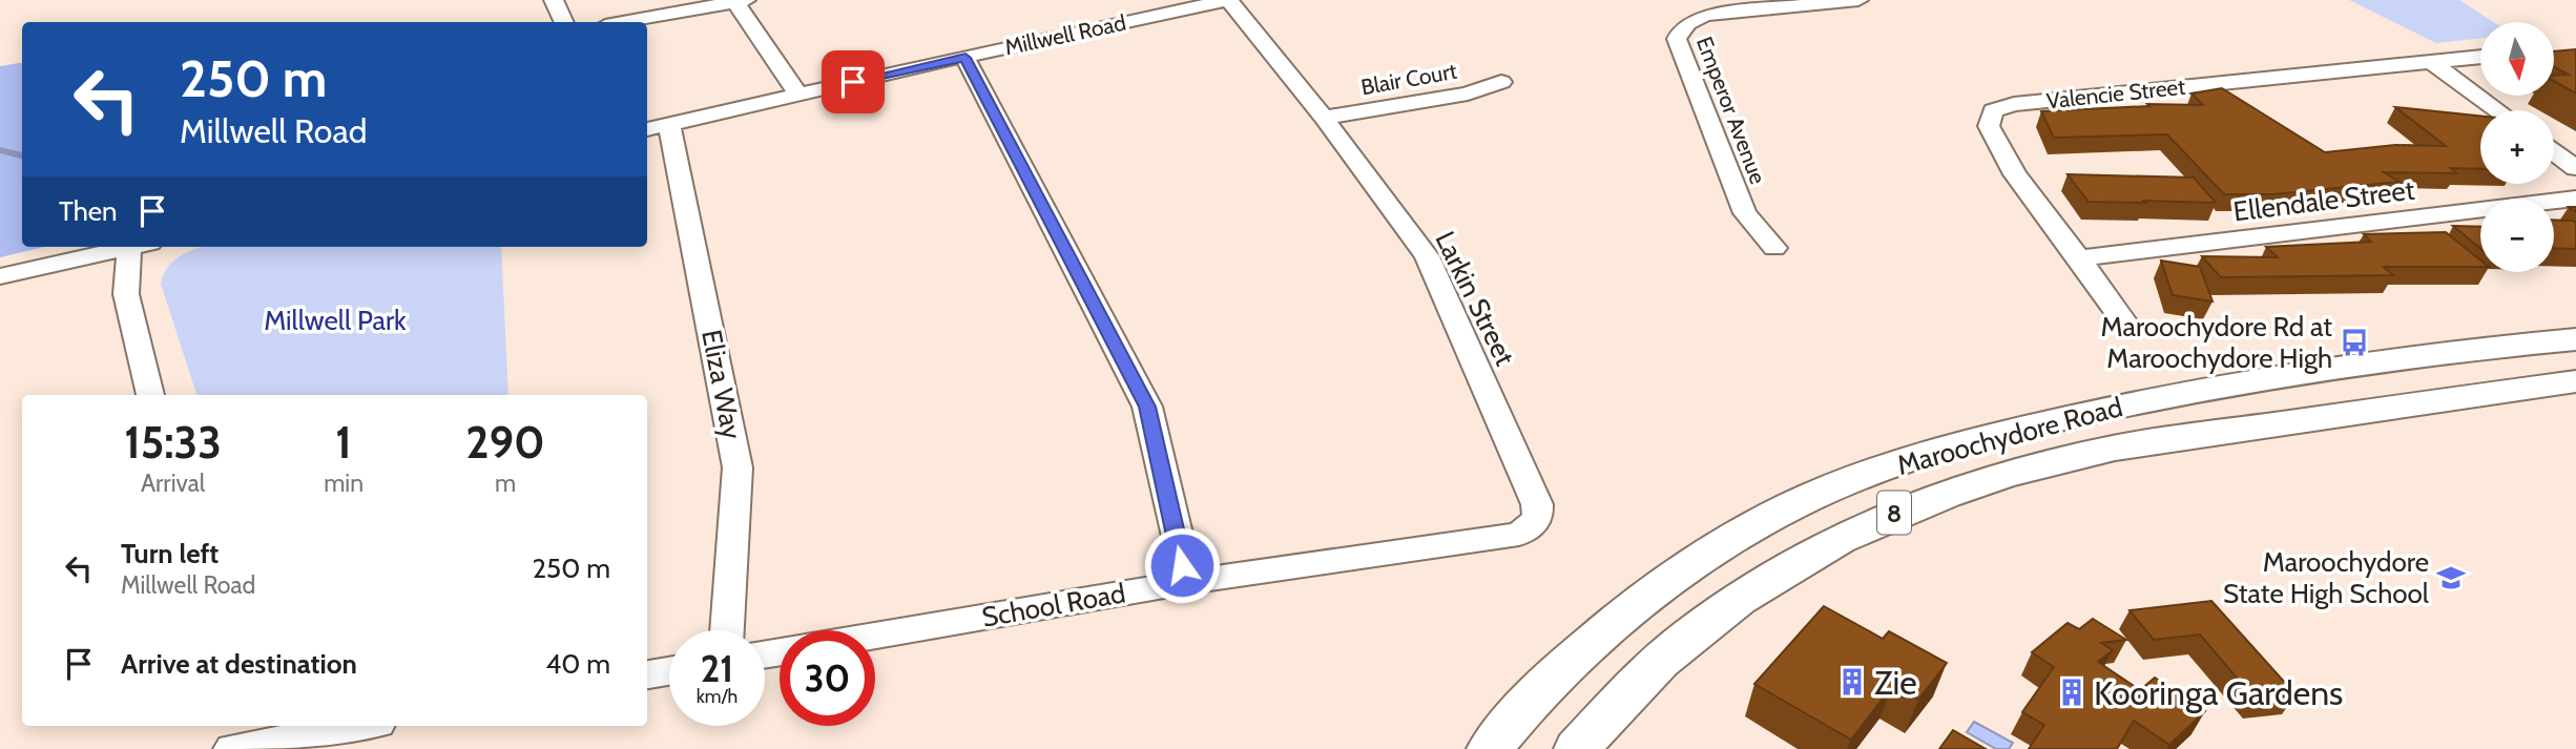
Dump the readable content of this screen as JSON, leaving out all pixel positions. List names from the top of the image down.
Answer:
{
  "streets": {
    "main road": ["Maroochydore Road", "8"],
    "street": [
      "Millwell Road",
      "Blair Court",
      "Valencie Street",
      "Emperor Avenue",
      "Ellendale Street",
      "Larkin Street",
      "Eliza Way",
      "School Road"
    ]
  },
  "crossings": [
    ["Millwell Road", "Larkin Street"],
    ["Millwell Road", "Eliza Way"],
    ["Blair Court", "Larkin Street"],
    ["Valencie Street", "Ellendale Street"],
    ["Larkin Street", "School Road"]
  ],
  "parks": ["Millwell Park"],
  "places": {
    "bus stop": ["Maroochydore Rd at Maroochydore High"],
    "school or university": ["Maroochydore State High School"],
    "building": ["Zie", "Kooringa Gardens"]
  },
  "north": "bottom",
  "page": {
    "map_buttons": ["+", "−"],
    "turn": ["250 m", "Millwell Road"],
    "then": "Then",
    "eta": [
      "15:33",
      "Arrival",
      "1",
      "min",
      "290",
      "m"
    ],
    "list": [
      {
        "name": "Turn left",
        "note": "Millwell Road",
        "value": "250 m"
      },
      {
        "name": "Arrive at destination",
        "value": "40 m"
      }
    ],
    "speed": "21 km/h",
    "limit": "30"
  }
}
